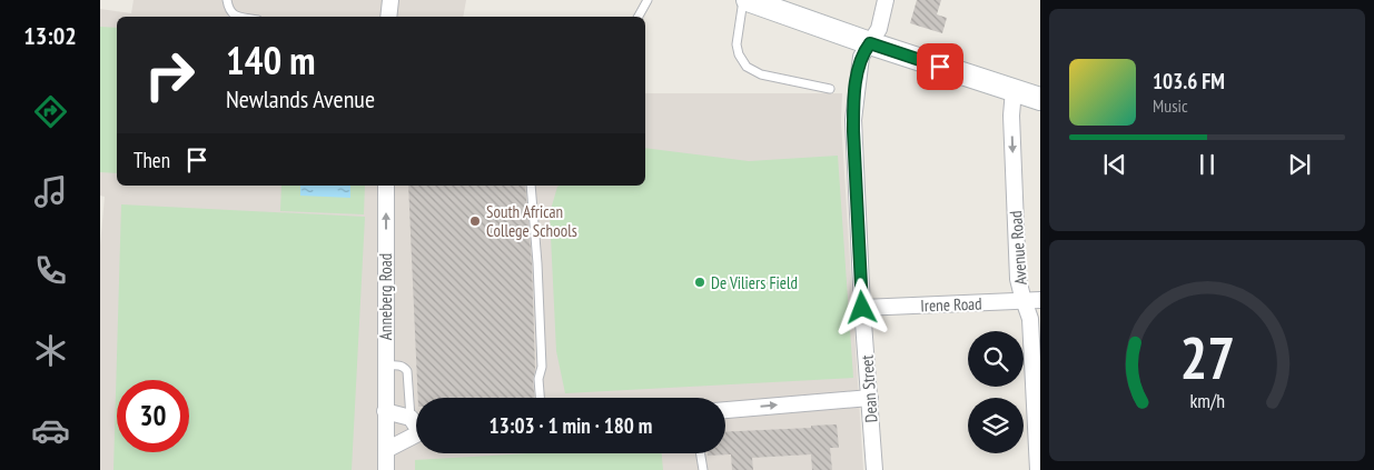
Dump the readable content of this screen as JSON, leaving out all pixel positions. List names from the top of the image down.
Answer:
{
  "streets": {
    "street": [
      "Avenue Road",
      "Anneberg Road",
      "Irene Road",
      "Dean Street"
    ]
  },
  "crossings": [
    ["Avenue Road", "Irene Road"],
    ["Irene Road", "Dean Street"]
  ],
  "one_way": ["Avenue Road", "Anneberg Road"],
  "places": ["South African College Schools", "De Viliers Field"],
  "page": {
    "tabs": "13:02",
    "turn": ["140 m", "Newlands Avenue"],
    "song": ["103.6 FM", "Music"],
    "then": "Then",
    "limit": "30",
    "trip": "13:03 · 1 min · 180 m",
    "gauge": ["27", "km/h"]
  }
}
